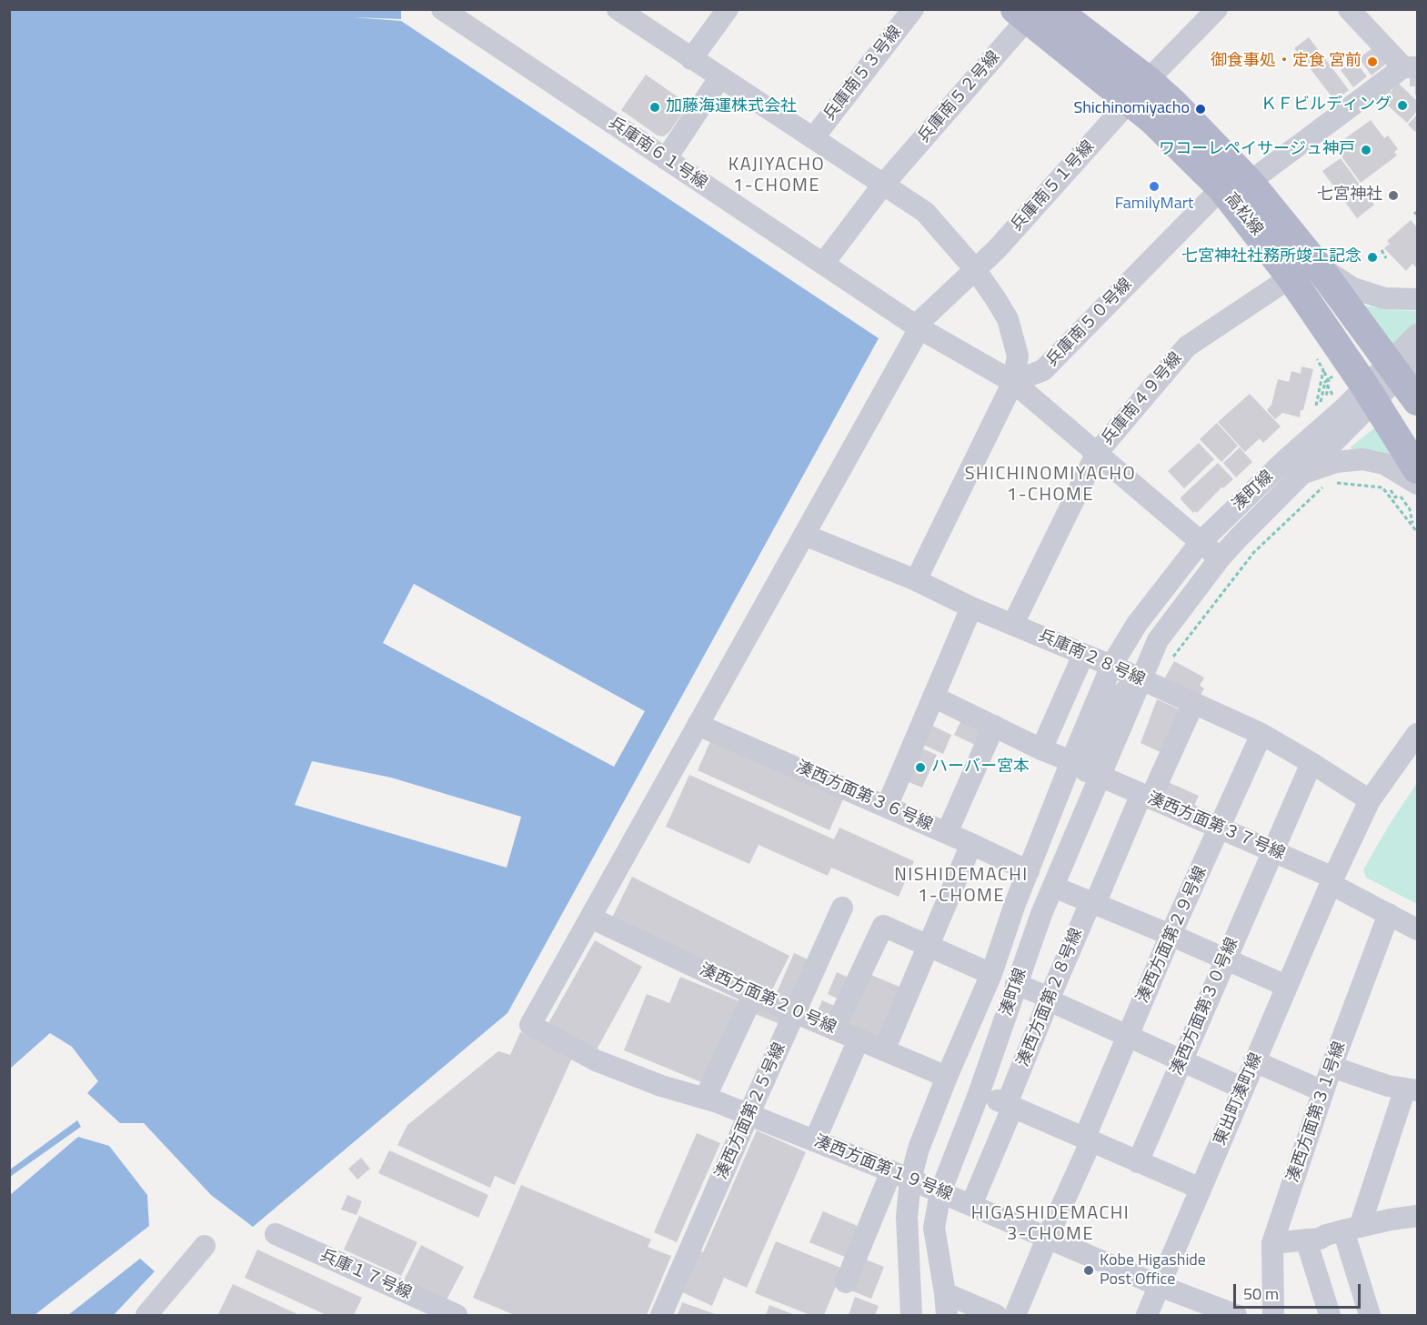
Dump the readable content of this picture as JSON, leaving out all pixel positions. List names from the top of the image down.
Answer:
{
  "streets": {
    "main road": ["高松線"],
    "street": [
      "兵庫南５３号線",
      "兵庫南５２号線",
      "兵庫南６１号線",
      "兵庫南５１号線",
      "兵庫南５０号線",
      "兵庫南４９号線",
      "湊町線",
      "兵庫南２８号線",
      "湊西方面第３６号線",
      "湊西方面第３７号線",
      "湊西方面第２９号線",
      "湊西方面第２８号線",
      "湊西方面第２０号線",
      "湊西方面第３０号線",
      "東出町湊町線",
      "湊西方面第２５号線",
      "湊西方面第３１号線",
      "湊西方面第１９号線",
      "兵庫１７号線"
    ]
  },
  "crossings": [
    ["兵庫南５２号線", "兵庫南６１号線"],
    ["兵庫南５２号線", "高松線"],
    ["兵庫南６１号線", "兵庫南５１号線"],
    ["兵庫南６１号線", "兵庫南５０号線"],
    ["兵庫南６１号線", "兵庫南４９号線"],
    ["兵庫南６１号線", "湊町線"],
    ["兵庫南５１号線", "高松線"],
    ["兵庫南５１号線", "兵庫南２８号線"],
    ["兵庫南５１号線", "湊西方面第３６号線"],
    ["兵庫南５１号線", "湊西方面第２０号線"],
    ["兵庫南５１号線", "湊西方面第１９号線"],
    ["高松線", "兵庫南５０号線"],
    ["高松線", "兵庫南４９号線"],
    ["高松線", "湊町線"],
    ["兵庫南４９号線", "兵庫南２８号線"],
    ["湊町線", "兵庫南２８号線"],
    ["湊町線", "湊西方面第３６号線"],
    ["湊町線", "湊西方面第３７号線"],
    ["湊町線", "湊西方面第２０号線"],
    ["湊町線", "湊西方面第１９号線"],
    ["兵庫南２８号線", "湊西方面第２９号線"],
    ["兵庫南２８号線", "湊西方面第２８号線"],
    ["兵庫南２８号線", "湊西方面第３０号線"],
    ["兵庫南２８号線", "東出町湊町線"],
    ["湊西方面第３７号線", "湊西方面第２９号線"],
    ["湊西方面第３７号線", "湊西方面第２８号線"],
    ["湊西方面第３７号線", "湊西方面第３０号線"],
    ["湊西方面第３７号線", "東出町湊町線"],
    ["湊西方面第３７号線", "湊西方面第３１号線"],
    ["湊西方面第２９号線", "湊西方面第１９号線"],
    ["湊西方面第２８号線", "湊西方面第１９号線"],
    ["湊西方面第２０号線", "湊西方面第２５号線"],
    ["東出町湊町線", "湊西方面第１９号線"],
    ["湊西方面第２５号線", "湊西方面第１９号線"]
  ],
  "districts": [
    "KAJIYACHO 1-CHOME",
    "SHICHINOMIYACHO 1-CHOME",
    "NISHIDEMACHI 1-CHOME",
    "HIGASHIDEMACHI 3-CHOME"
  ],
  "places": [
    "御食事処・定食 宮前",
    "ＫＦビルディング",
    "加藤海運株式会社",
    "Shichinomiyacho",
    "ワコーレペイサージュ神戸",
    "FamilyMart",
    "七宮神社",
    "七宮神社社務所竣工記念",
    "ハーバー宮本",
    "Kobe Higashide Post Office"
  ],
  "scale_bar": "50 m"
}
